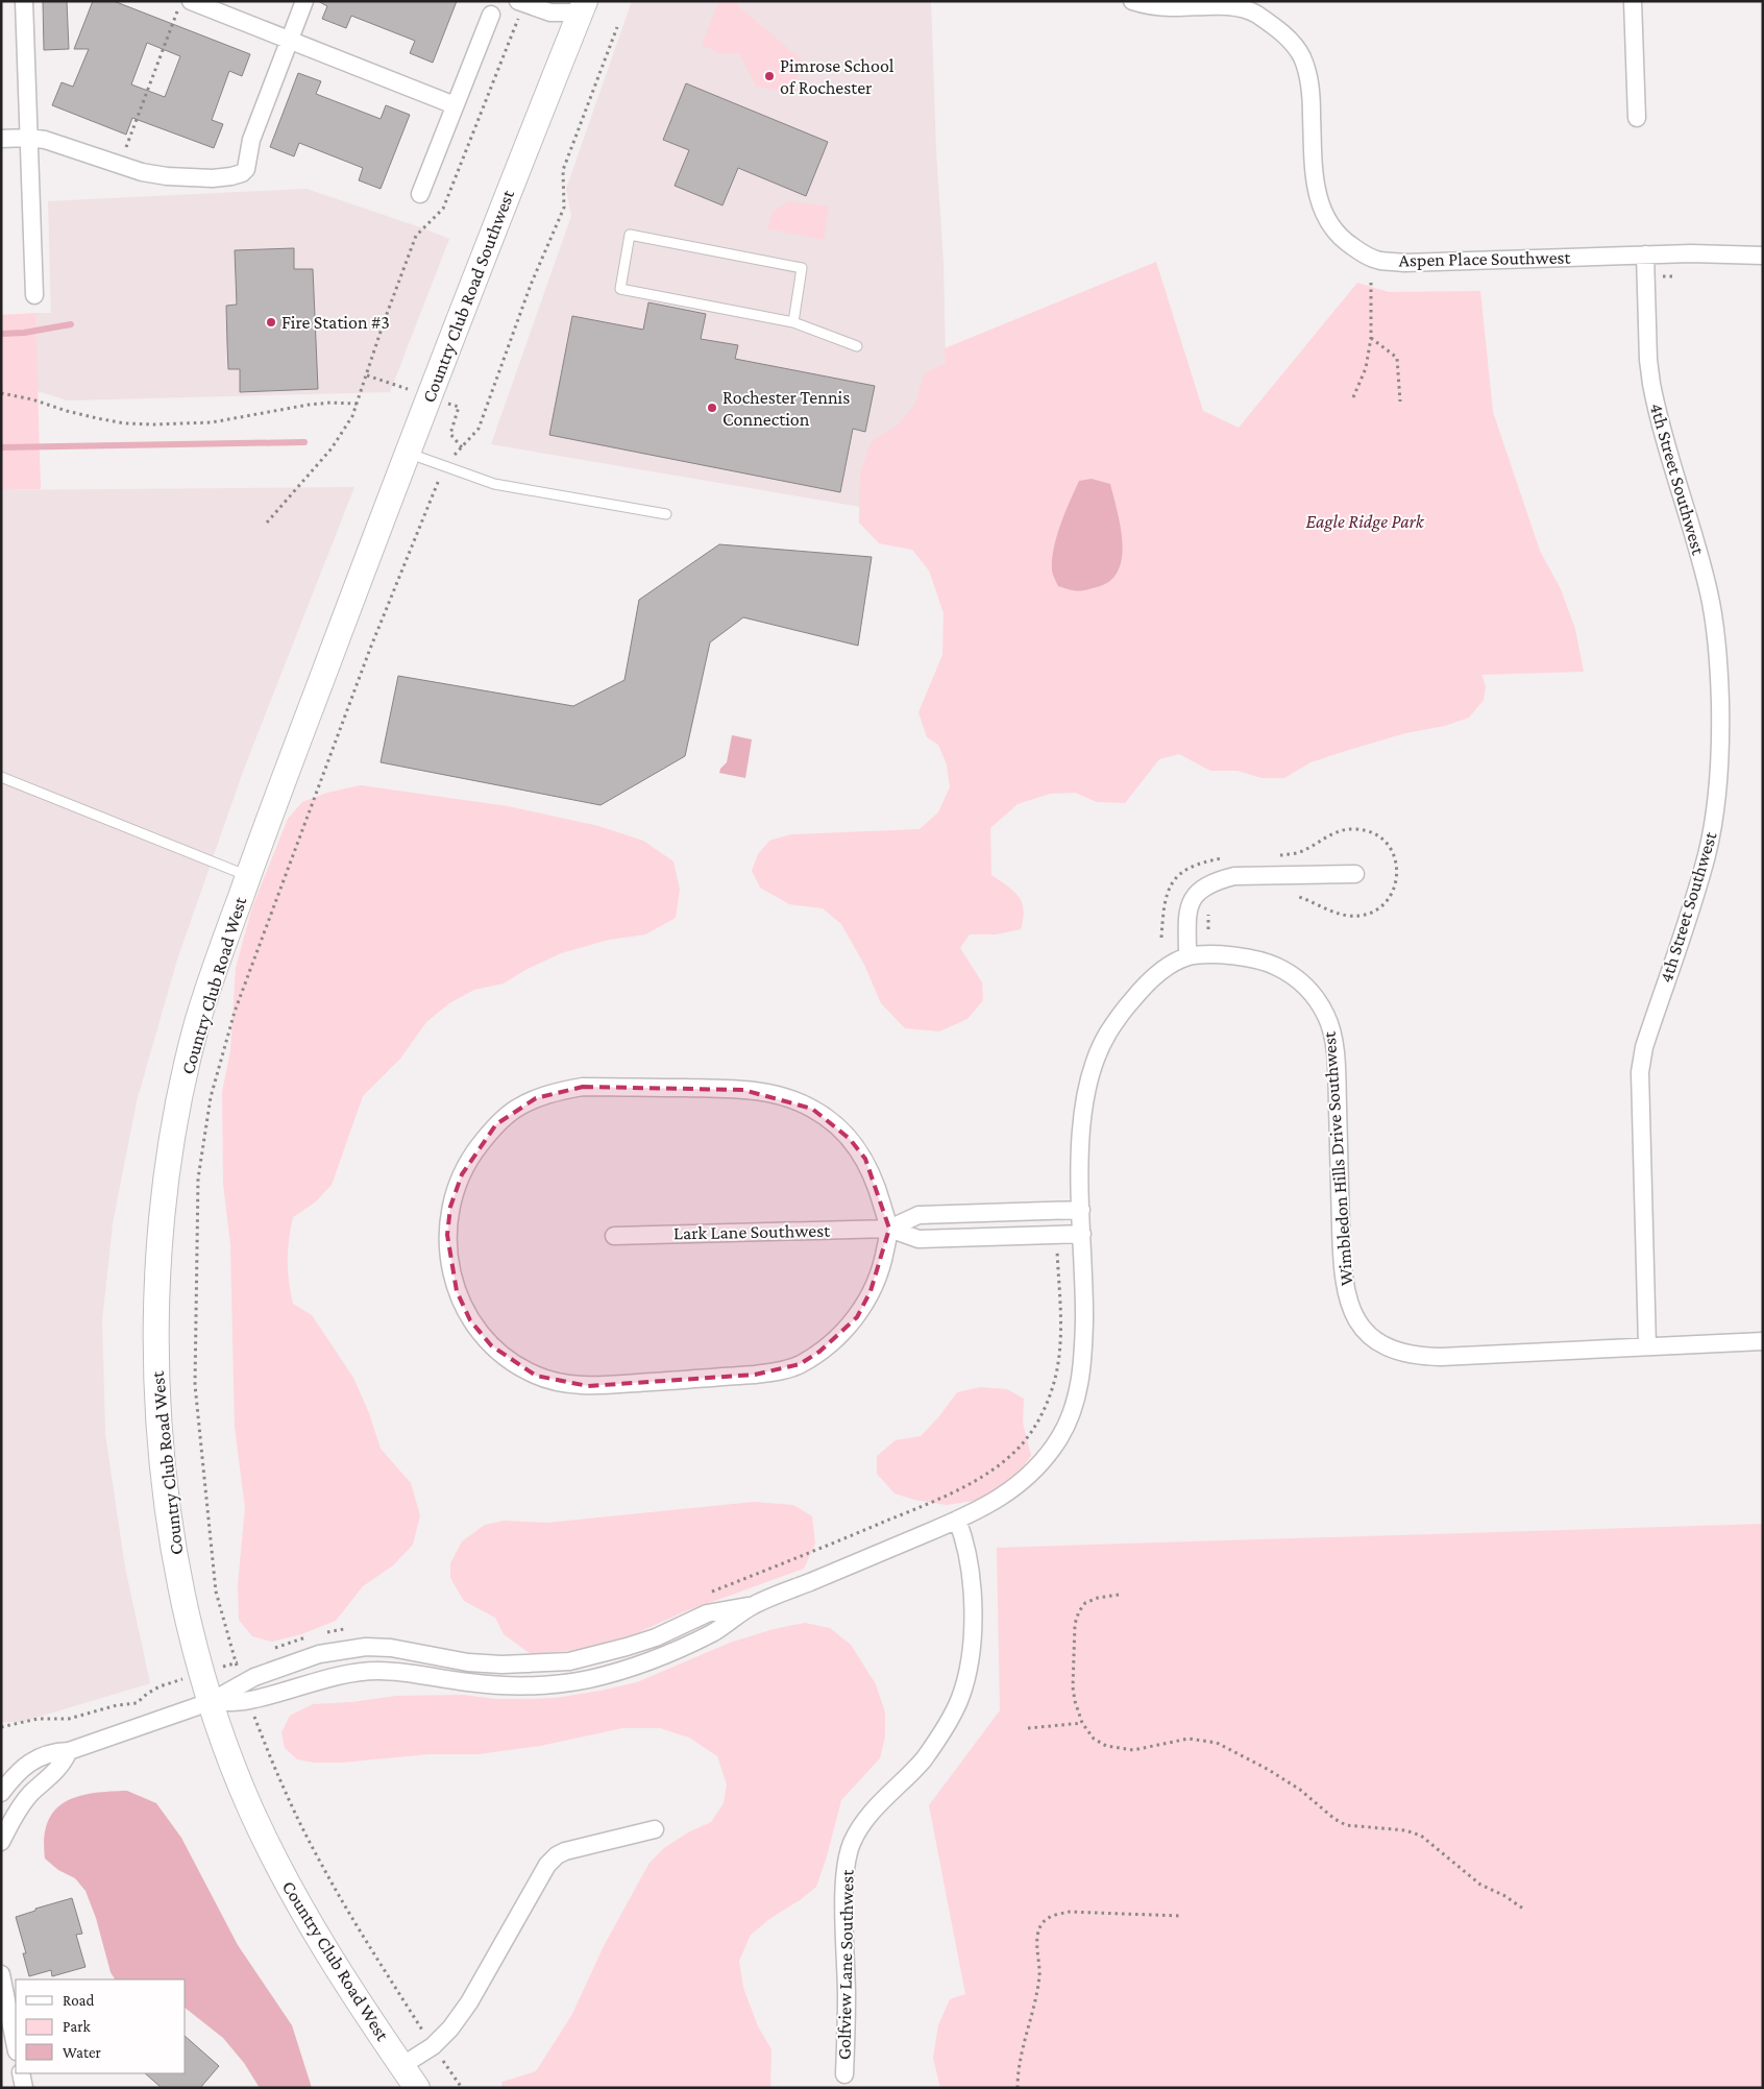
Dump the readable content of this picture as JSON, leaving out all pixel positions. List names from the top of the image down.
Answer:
{
  "streets": {
    "main road": ["Country Club Road Southwest", "Country Club Road West"],
    "street": [
      "Aspen Place Southwest",
      "4th Street Southwest",
      "Wimbledon Hills Drive Southwest",
      "Lark Lane Southwest",
      "Golfview Lane Southwest"
    ]
  },
  "crossings": [
    ["Aspen Place Southwest", "4th Street Southwest"],
    ["Country Club Road Southwest", "Country Club Road West"],
    ["4th Street Southwest", "Wimbledon Hills Drive Southwest"]
  ],
  "parks": ["Eagle Ridge Park"],
  "places": ["Pimrose School of Rochester", "Fire Station #3", "Rochester Tennis Connection"],
  "legend": ["Road", "Park", "Water"]
}
